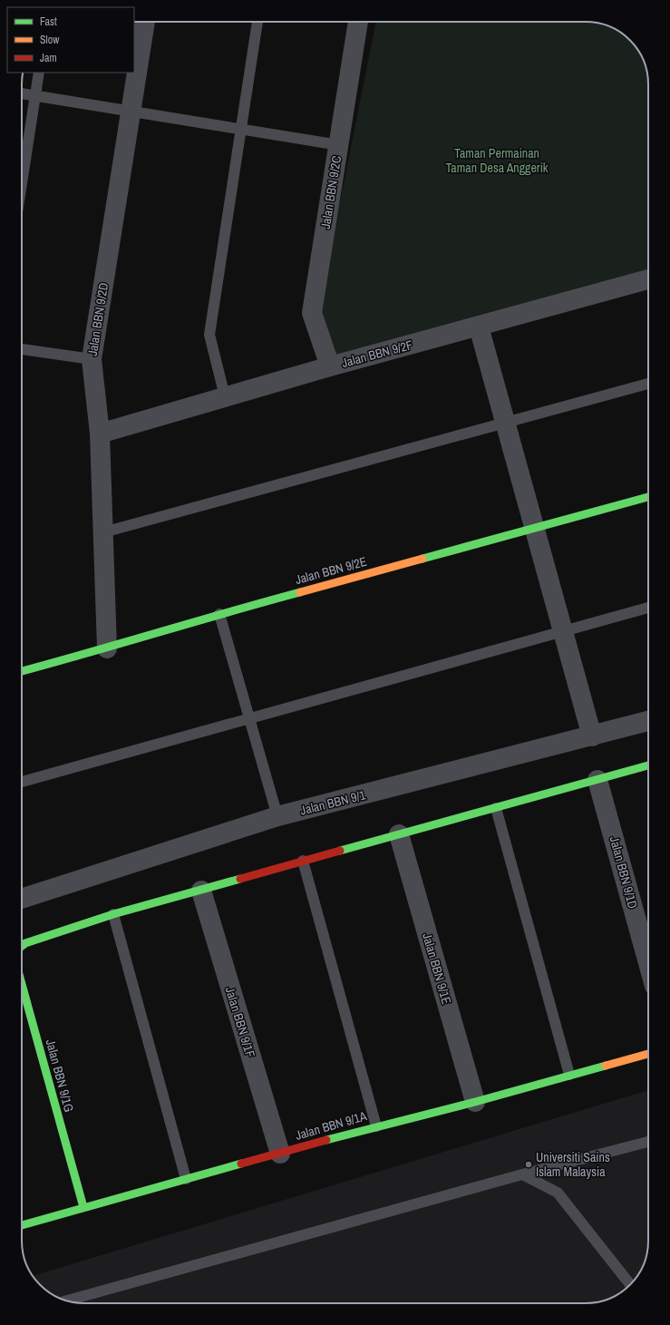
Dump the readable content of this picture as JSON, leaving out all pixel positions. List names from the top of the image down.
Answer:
{
  "streets": {
    "street": [
      "Jalan BBN 9/2C",
      "Jalan BBN 9/2D",
      "Jalan BBN 9/2F",
      "Jalan BBN 9/2E",
      "Jalan BBN 9/1",
      "Jalan BBN 9/1D",
      "Jalan BBN 9/1E",
      "Jalan BBN 9/1F",
      "Jalan BBN 9/1G",
      "Jalan BBN 9/1A"
    ]
  },
  "crossings": [
    ["Jalan BBN 9/2C", "Jalan BBN 9/2F"],
    ["Jalan BBN 9/2D", "Jalan BBN 9/2F"],
    ["Jalan BBN 9/2D", "Jalan BBN 9/2E"],
    ["Jalan BBN 9/1E", "Jalan BBN 9/1A"],
    ["Jalan BBN 9/1F", "Jalan BBN 9/1A"],
    ["Jalan BBN 9/1G", "Jalan BBN 9/1A"]
  ],
  "parks": ["Taman Permainan Taman Desa Anggerik"],
  "places": ["Universiti Sains Islam Malaysia"],
  "legend": ["Fast", "Slow", "Jam"]
}
